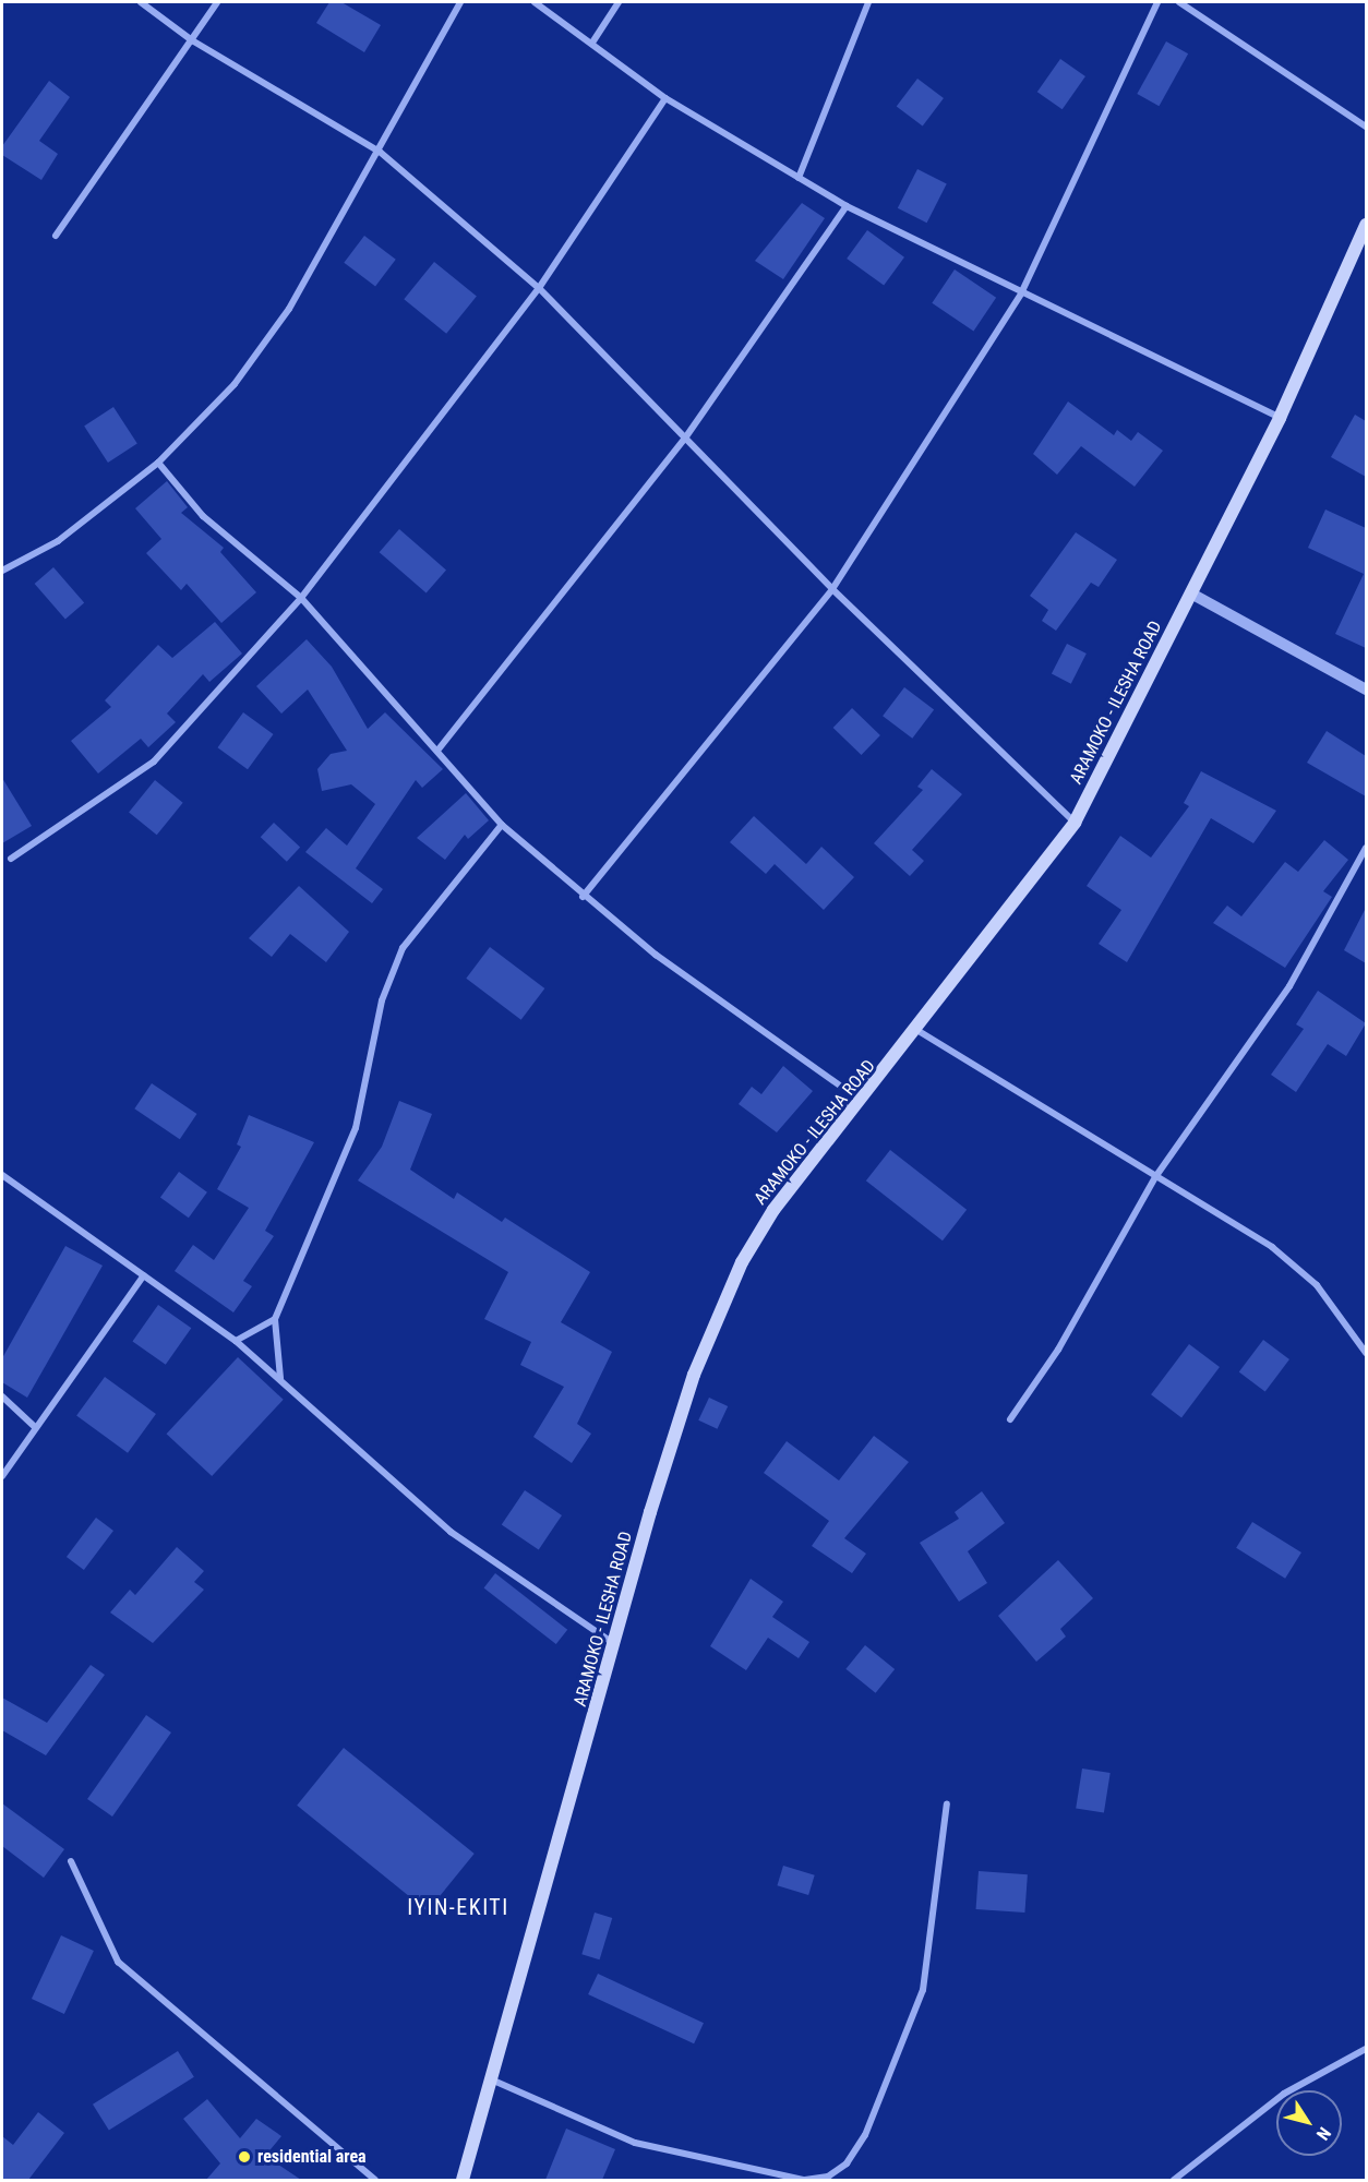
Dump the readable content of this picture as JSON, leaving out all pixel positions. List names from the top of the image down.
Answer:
{
  "streets": {
    "main road": ["ARAMOKO - ILESHA ROAD"]
  },
  "districts": ["IYIN-EKITI"],
  "places": ["residential area"],
  "north": "bottom right"
}
